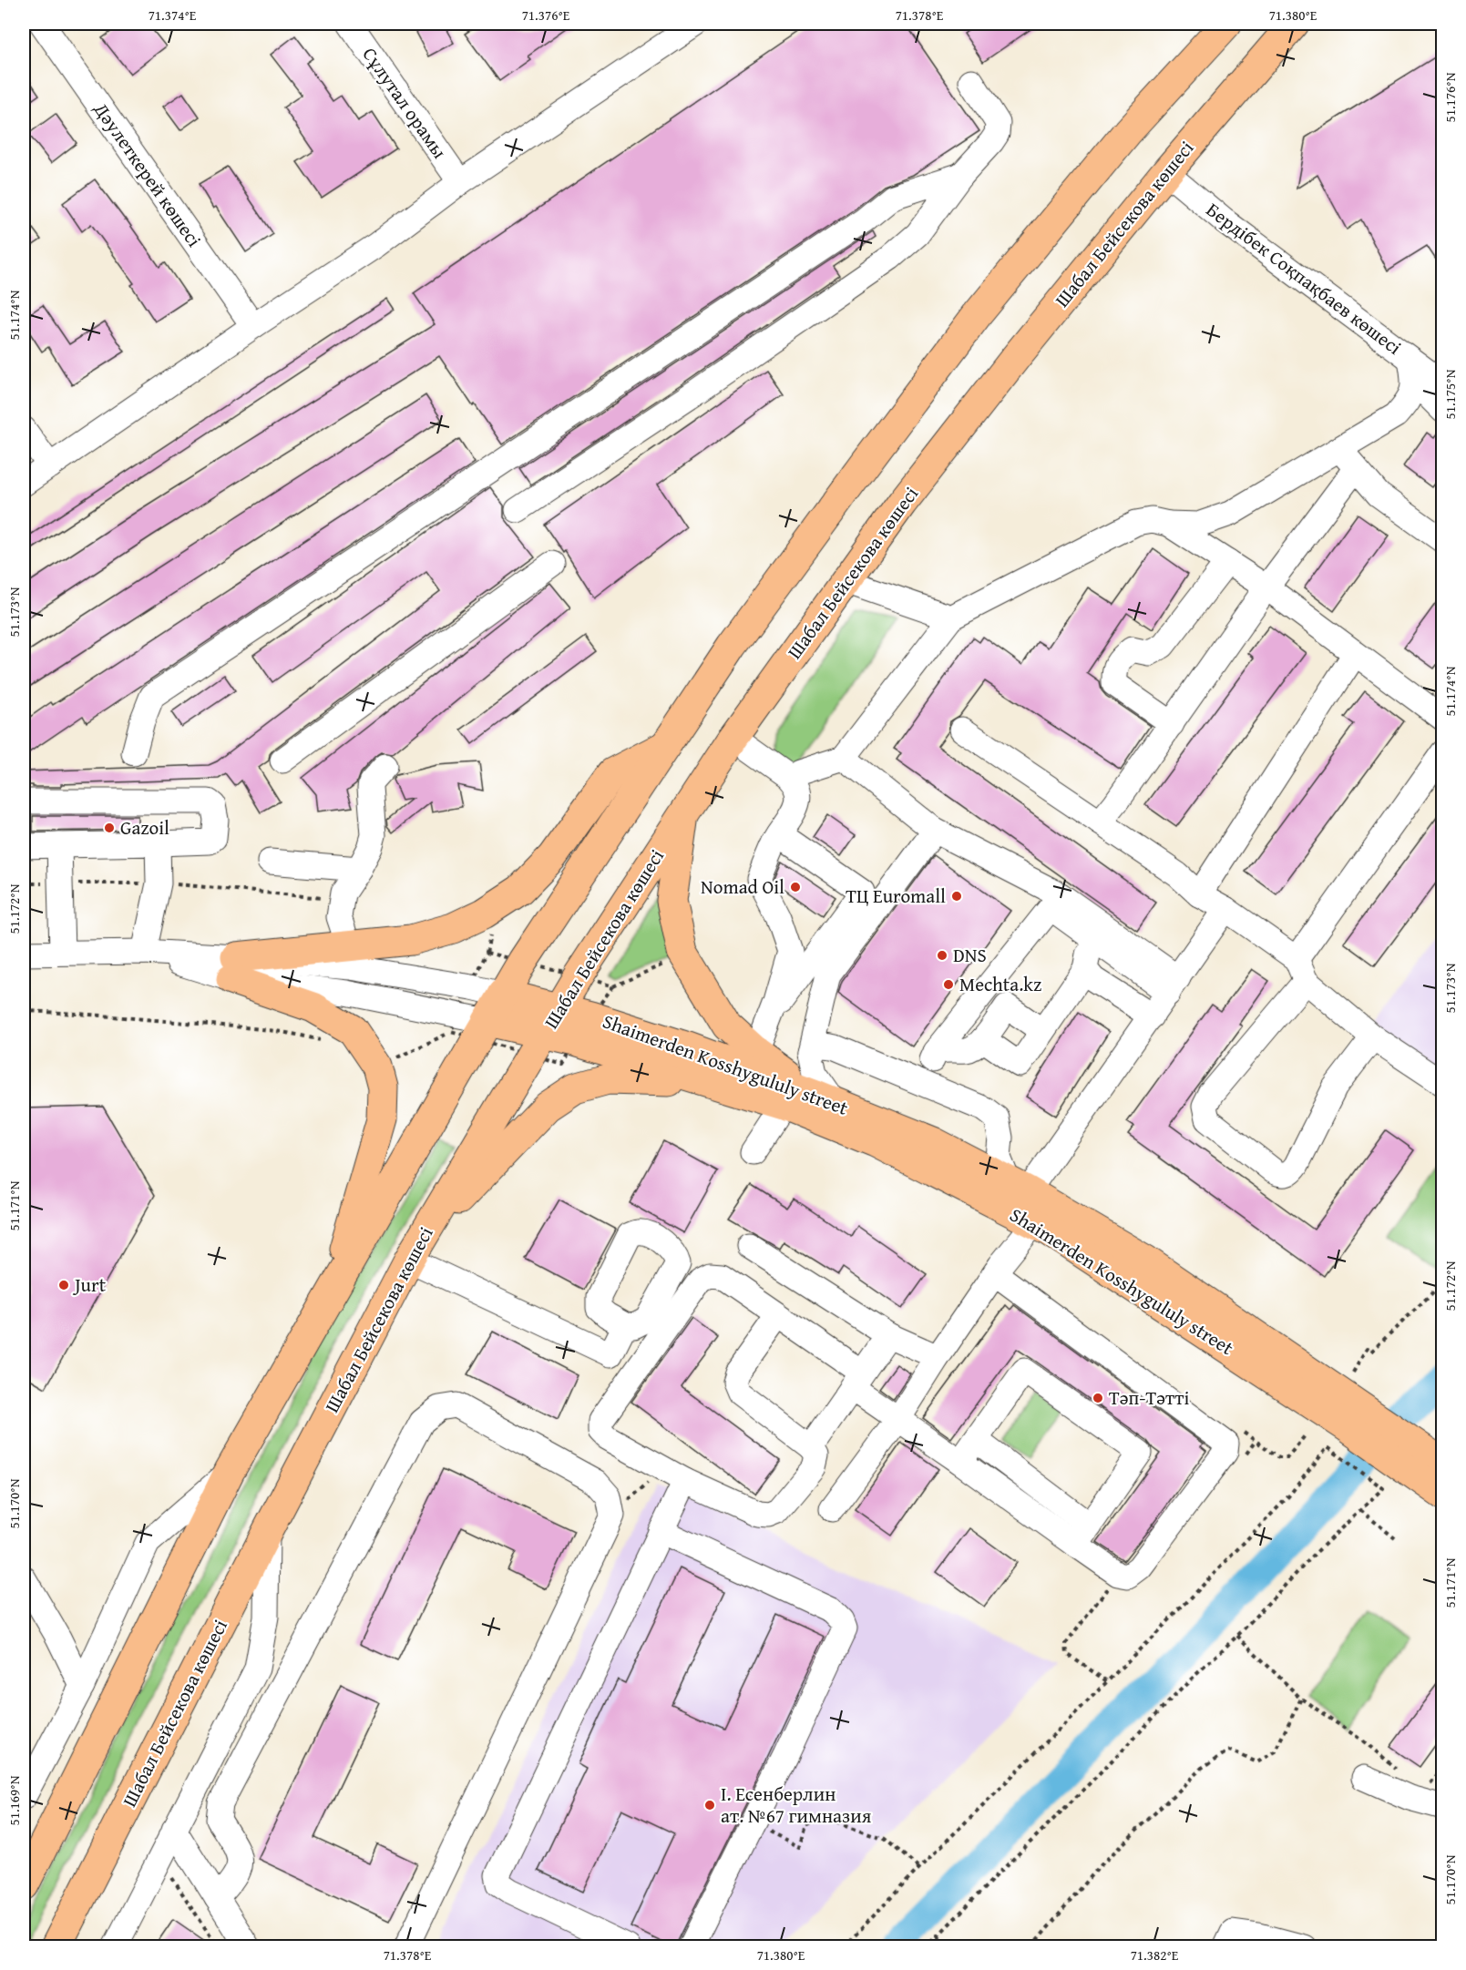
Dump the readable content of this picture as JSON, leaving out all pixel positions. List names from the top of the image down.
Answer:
{
  "streets": {
    "main road": ["Шабал Бейсекова көшесі", "Shaimerden Kosshygululy street"],
    "street": ["Сұлутал орамы", "Дәулеткерей көшесі", "Бердібек Соқпақбаев көшесі"]
  },
  "crossings": [
    ["Шабал Бейсекова көшесі", "Бердібек Соқпақбаев көшесі"],
    ["Шабал Бейсекова көшесі", "Shaimerden Kosshygululy street"]
  ],
  "places": [
    "Gazoil",
    "Nomad Oil",
    "ТЦ Euromall",
    "DNS",
    "Mechta.kz",
    "Jurt",
    "Тәп-Тәтті",
    "І. Есенберлин ат. №67 гимназия"
  ],
  "coordinates": [
    "71.374°E",
    "71.376°E",
    "71.378°E",
    "71.380°E",
    "51.176°N",
    "51.174°N",
    "51.175°N",
    "51.173°N",
    "51.172°N",
    "51.171°N",
    "51.170°N",
    "51.169°N",
    "71.382°E"
  ]
}
